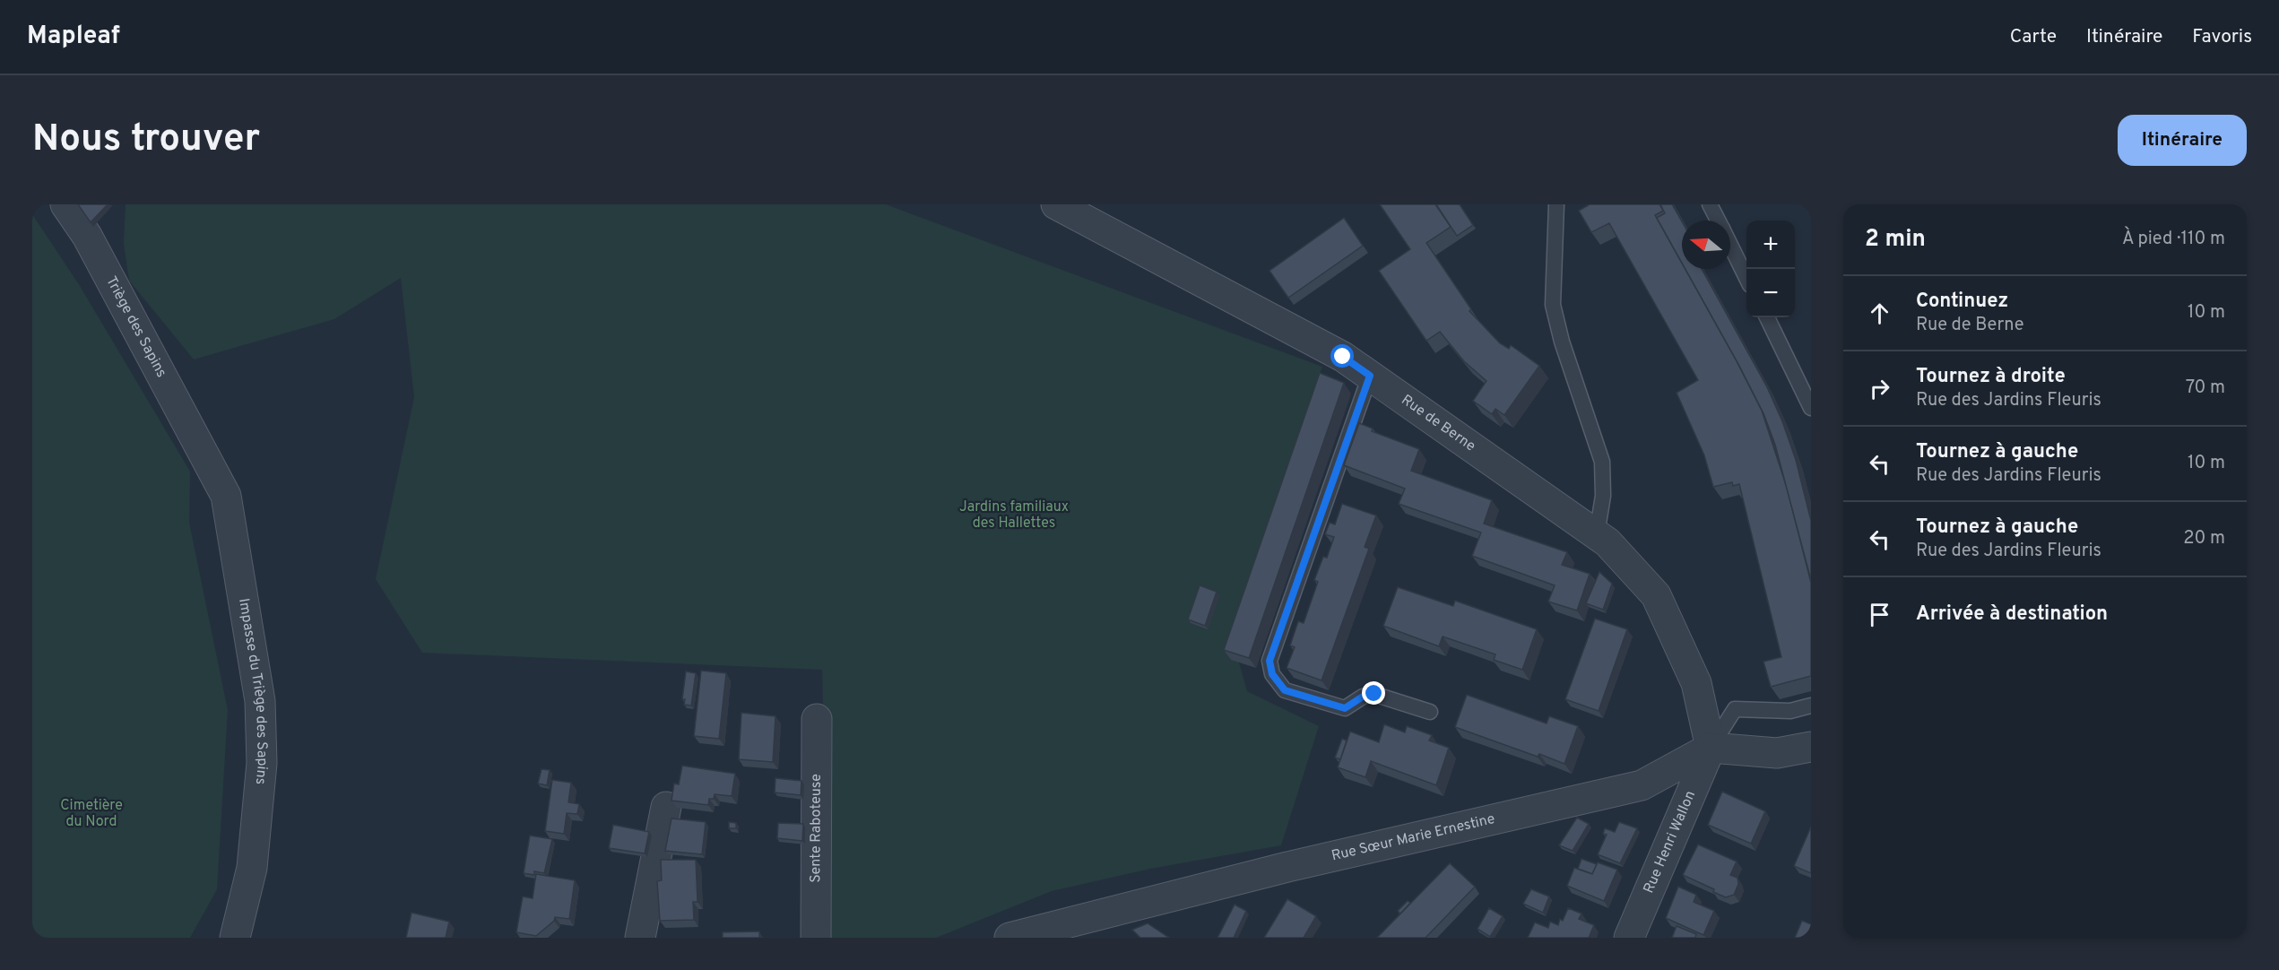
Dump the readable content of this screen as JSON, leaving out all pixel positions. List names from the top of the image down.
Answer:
{
  "streets": {
    "street": [
      "Triège des Sapins",
      "Rue de Berne",
      "Impasse du Triège des Sapins",
      "Sente Raboteuse",
      "Rue Sœur Marie Ernestine",
      "Rue Henri Wallon"
    ]
  },
  "crossings": [
    ["Triège des Sapins", "Impasse du Triège des Sapins"],
    ["Rue de Berne", "Rue Sœur Marie Ernestine"],
    ["Rue de Berne", "Rue Henri Wallon"],
    ["Rue Sœur Marie Ernestine", "Rue Henri Wallon"]
  ],
  "parks": ["Jardins familiaux des Hallettes", "Cimetière du Nord"],
  "north": "left",
  "page": {
    "header": "Mapleaf",
    "nav": ["Carte", "Itinéraire", "Favoris"],
    "buttons": "Itinéraire",
    "title": "Nous trouver",
    "heading": ["2 min", "À pied · 110 m"],
    "map_buttons": ["+", "−"],
    "list": [
      ["Continuez", "Rue de Berne", "10 m"],
      ["Tournez à droite", "Rue des Jardins Fleuris", "70 m"],
      ["Tournez à gauche", "Rue des Jardins Fleuris", "10 m"],
      ["Tournez à gauche", "Rue des Jardins Fleuris", "20 m"],
      "Arrivée à destination"
    ]
  }
}
